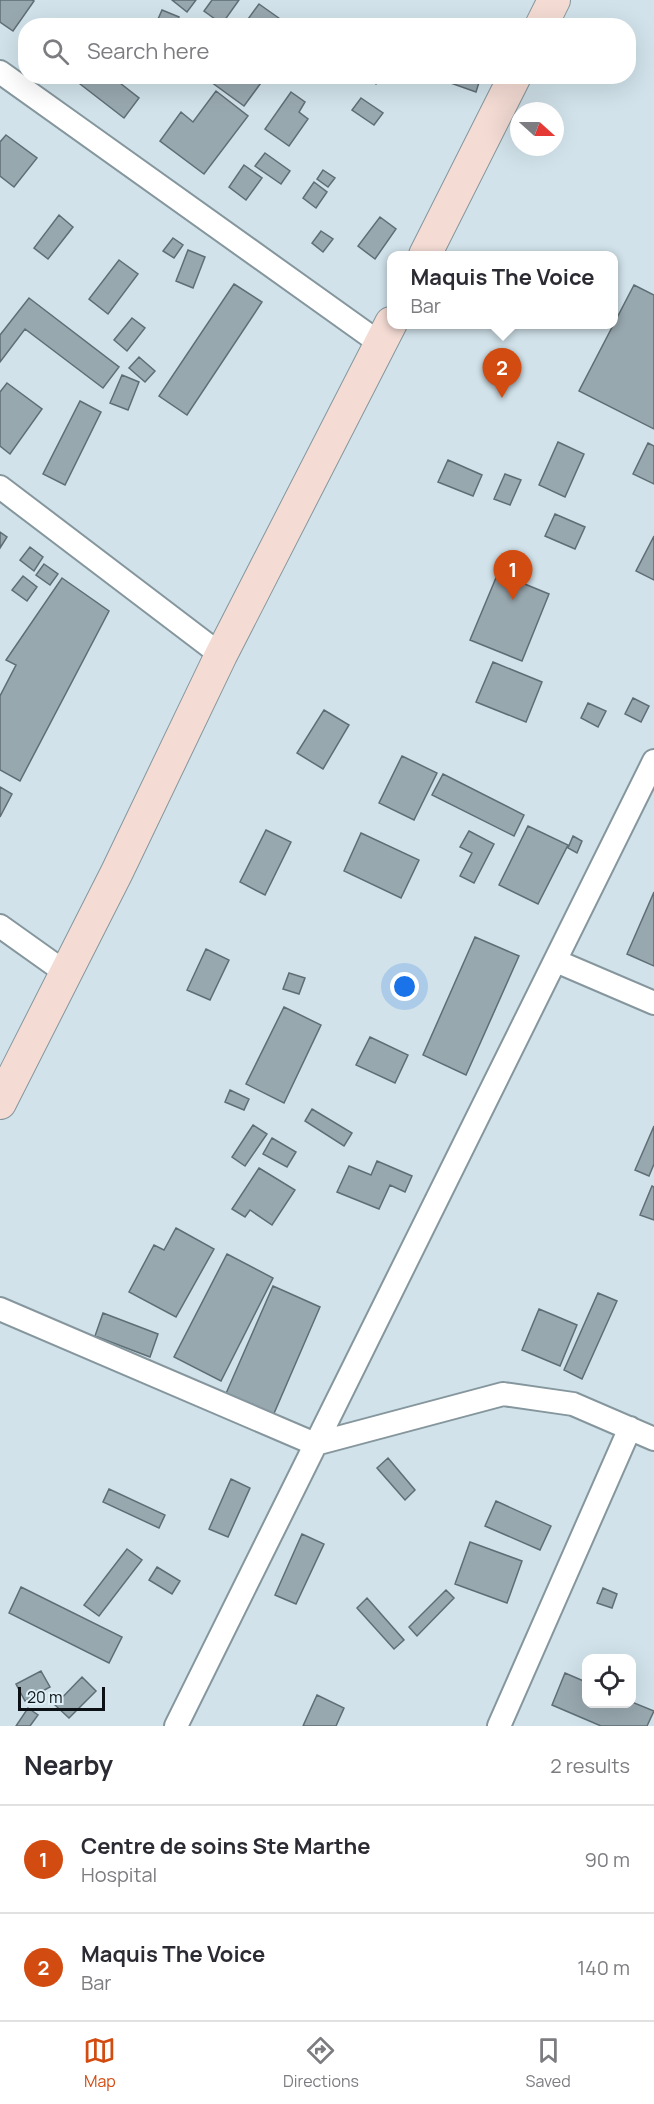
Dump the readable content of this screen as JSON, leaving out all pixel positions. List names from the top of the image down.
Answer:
{
  "scale_bar": "20 m",
  "north": "right",
  "page": {
    "search": "Search here",
    "popup": ["Maquis The Voice", "Bar"],
    "pins": ["2", "1"],
    "scale": "20 m",
    "heading": ["Nearby", "2 results"],
    "list": [
      {
        "mark": "1",
        "name": "Centre de soins Ste Marthe",
        "note": "Hospital",
        "value": "90 m"
      },
      {
        "mark": "2",
        "name": "Maquis The Voice",
        "note": "Bar",
        "value": "140 m"
      }
    ],
    "nav": ["Map", "Directions", "Saved"]
  }
}
